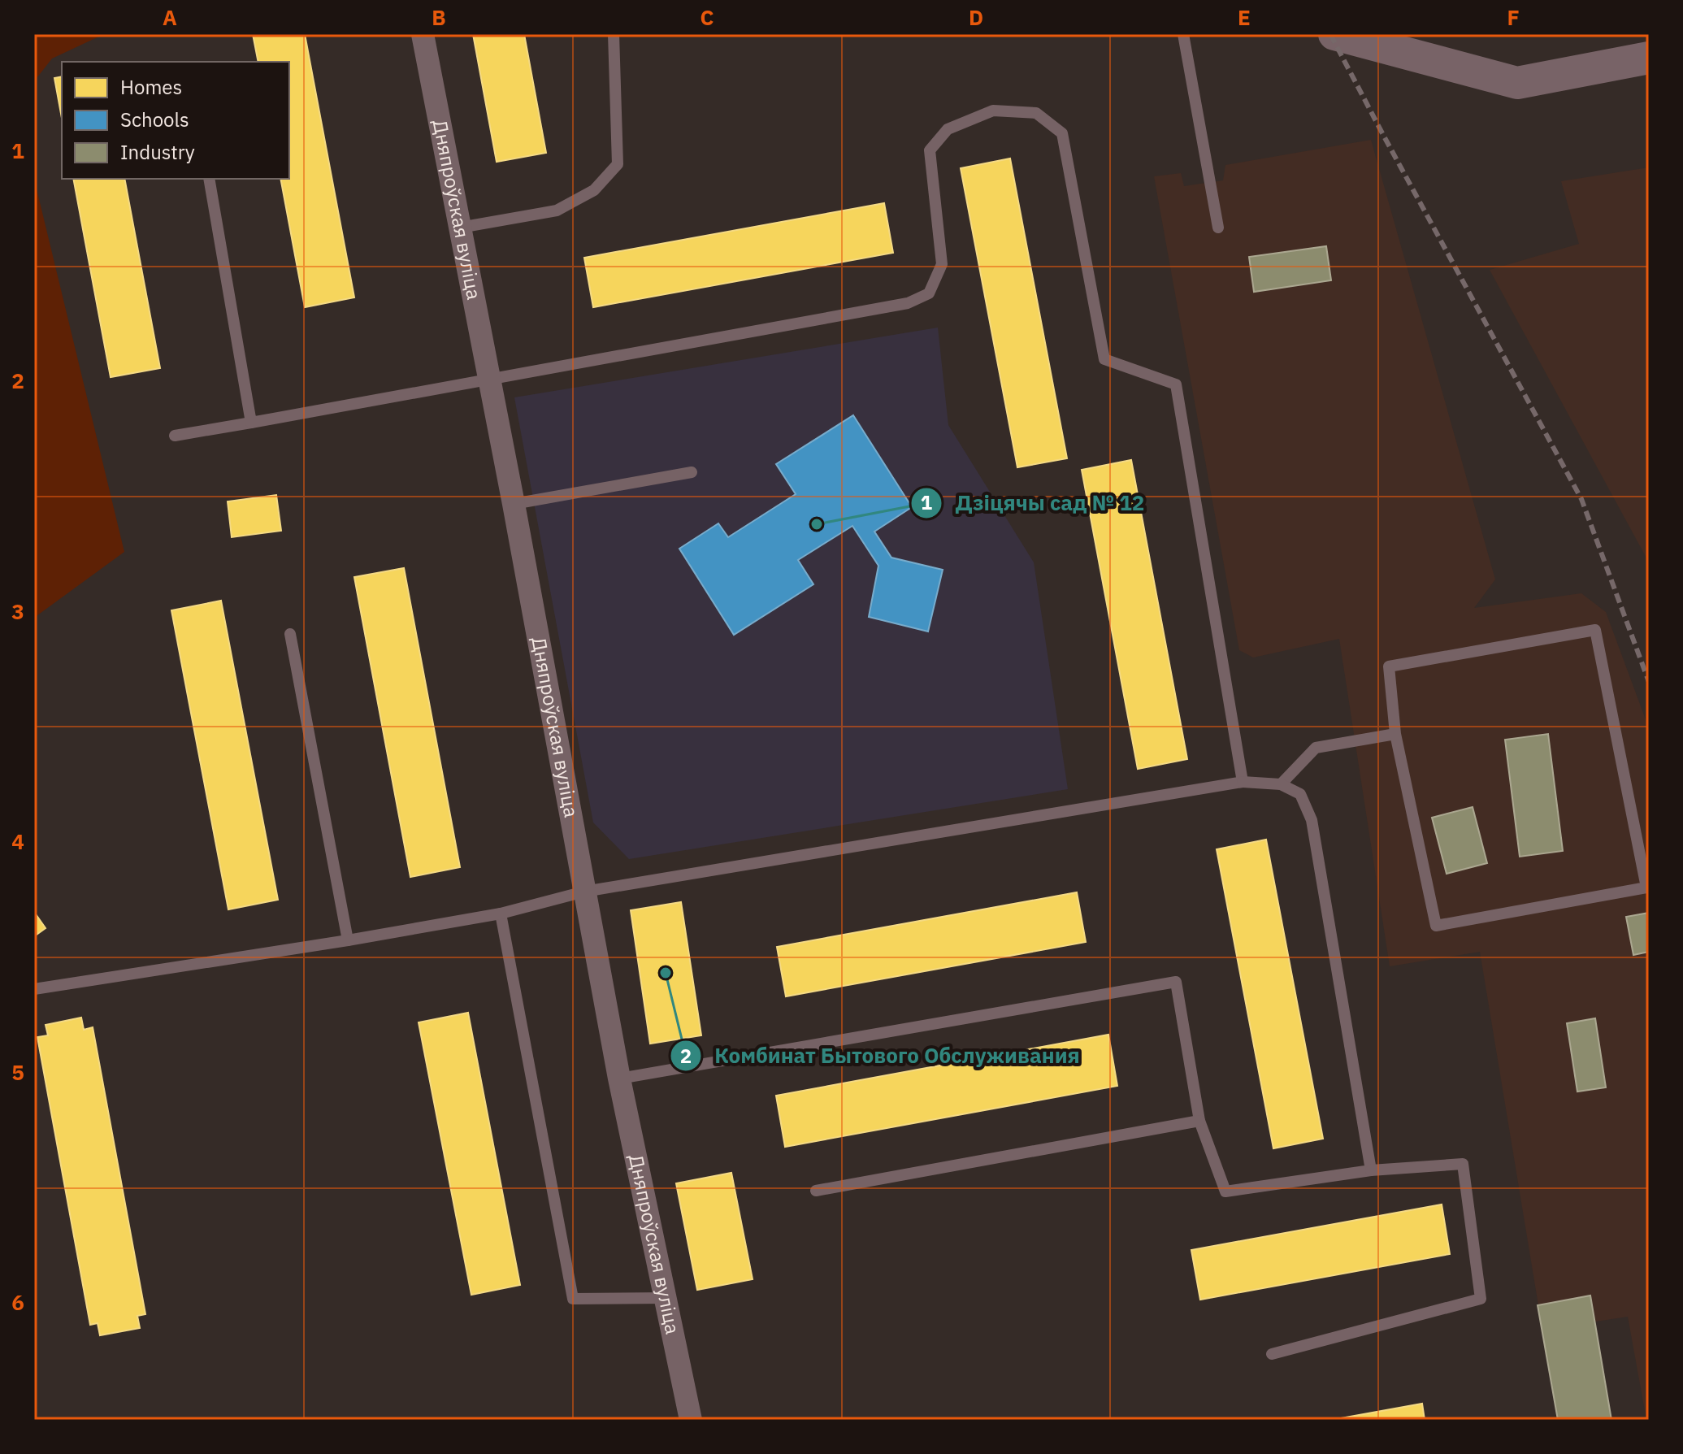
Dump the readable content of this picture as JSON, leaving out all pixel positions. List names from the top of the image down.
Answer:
{
  "streets": {
    "street": ["Дняпроўская вуліца"]
  },
  "places": ["Дзіцячы сад № 12", "Комбинат Бытового Обслуживания"],
  "legend": ["Homes", "Schools", "Industry"],
  "grid": {
    "columns": [
      "A",
      "B",
      "C",
      "D",
      "E",
      "F"
    ],
    "rows": [
      "1",
      "2",
      "3",
      "4",
      "5",
      "6"
    ]
  }
}
